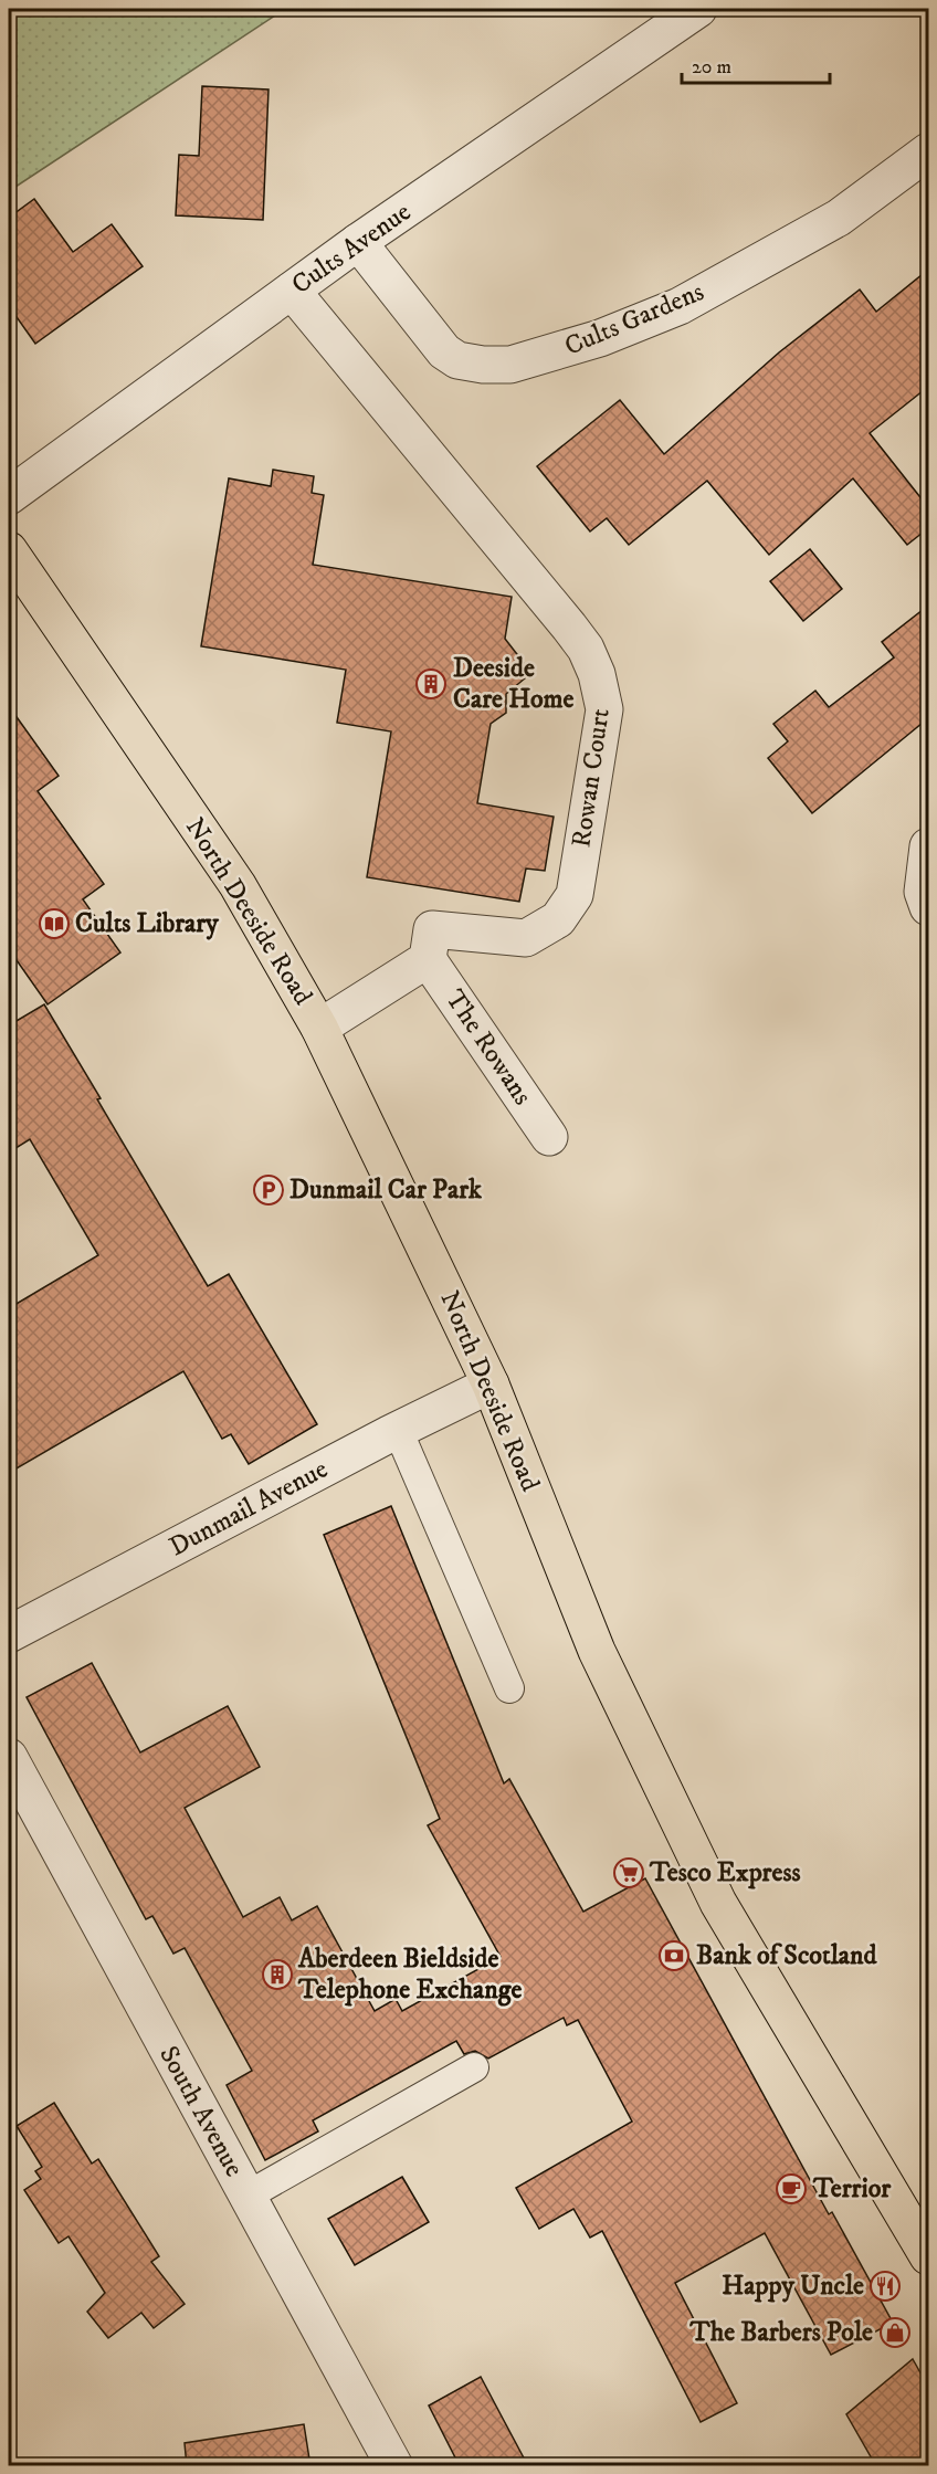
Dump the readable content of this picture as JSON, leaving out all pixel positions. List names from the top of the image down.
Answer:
{
  "streets": {
    "main road": ["North Deeside Road"],
    "street": [
      "Cults Avenue",
      "Cults Gardens",
      "Rowan Court",
      "The Rowans",
      "Dunmail Avenue",
      "South Avenue"
    ]
  },
  "crossings": [
    ["Cults Avenue", "Cults Gardens"],
    ["Cults Avenue", "Rowan Court"],
    ["Rowan Court", "The Rowans"],
    ["North Deeside Road", "Dunmail Avenue"]
  ],
  "places": {
    "building": ["Deeside Care Home", "Aberdeen Bieldside Telephone Exchange"],
    "library": ["Cults Library"],
    "parking": ["Dunmail Car Park"],
    "supermarket": ["Tesco Express"],
    "bank": ["Bank of Scotland"],
    "cafe": ["Terrior"],
    "restaurant": ["Happy Uncle"],
    "shop": ["The Barbers Pole"]
  },
  "scale_bar": "20 m"
}
